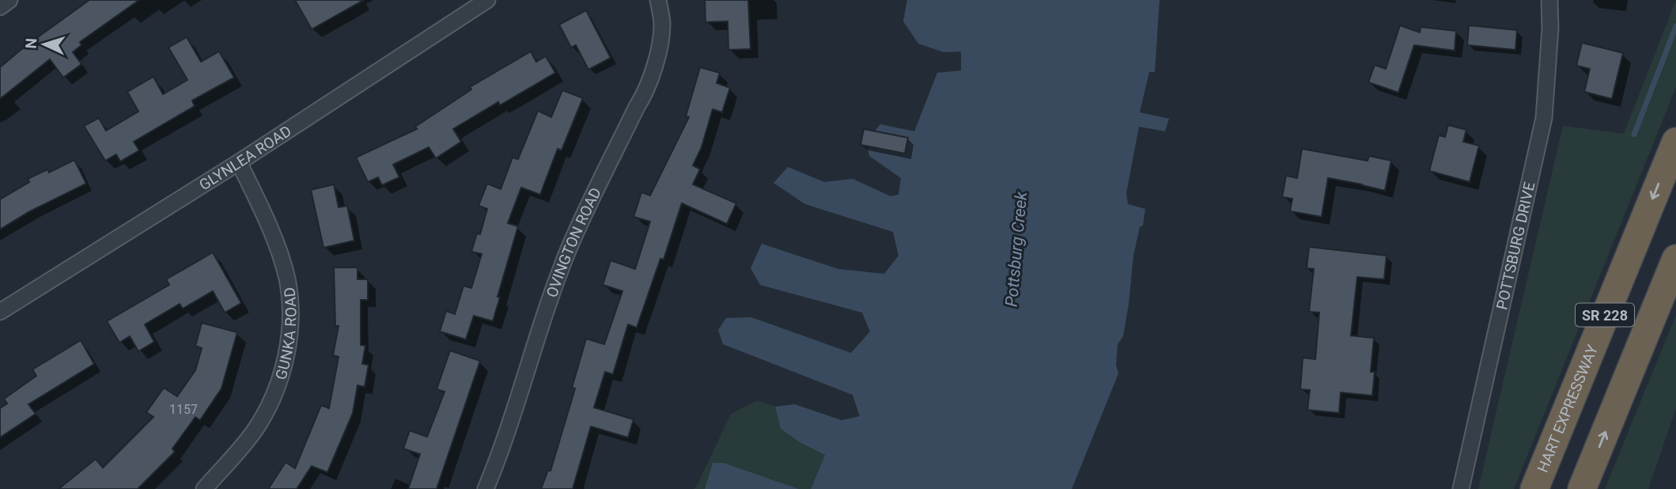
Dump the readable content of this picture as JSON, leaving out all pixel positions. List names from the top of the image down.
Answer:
{
  "streets": {
    "highway": ["SR 228", "HART EXPRESSWAY"],
    "street": [
      "GLYNLEA ROAD",
      "OVINGTON ROAD",
      "POTTSBURG DRIVE",
      "GUNKA ROAD"
    ]
  },
  "crossings": [
    ["GLYNLEA ROAD", "GUNKA ROAD"]
  ],
  "water": ["Pottsburg Creek"],
  "house_numbers": ["1157"],
  "north": "left"
}
